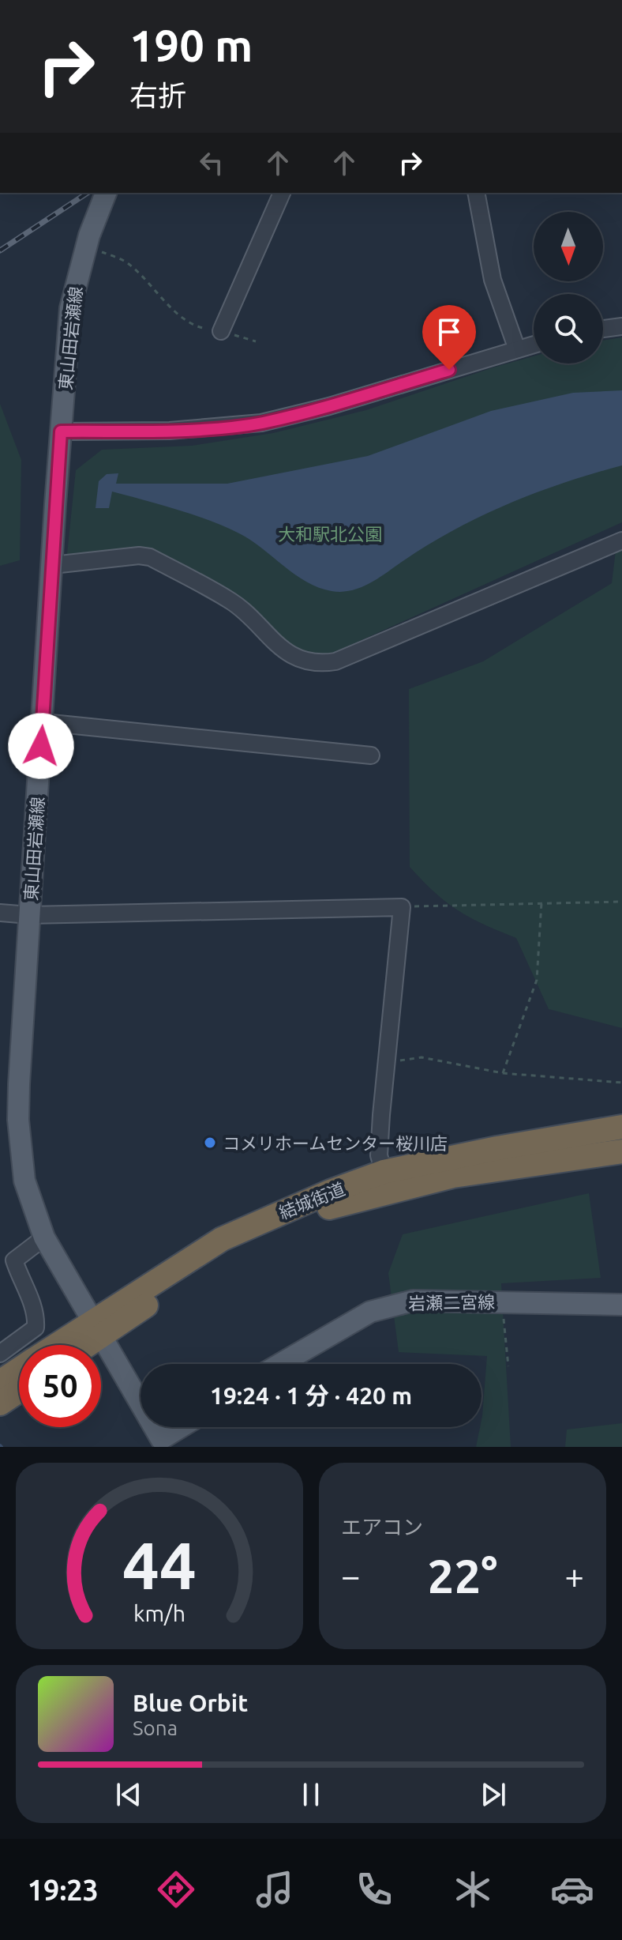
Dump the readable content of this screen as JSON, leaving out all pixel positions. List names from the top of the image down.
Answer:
{
  "streets": {
    "highway": ["結城街道"],
    "main road": ["東山田岩瀬線", "岩瀬二宮線"]
  },
  "crossings": [
    ["東山田岩瀬線", "結城街道"]
  ],
  "parks": ["大和駅北公園"],
  "places": ["コメリホームセンター桜川店"],
  "north": "bottom",
  "page": {
    "turn": ["190 m", "右折"],
    "limit": "50",
    "trip": "19:24 · 1 分 · 420 m",
    "tile": "エアコン",
    "heat": ["−", "22°", "+"],
    "song": ["Blue Orbit", "Sona"],
    "tabs": "19:23",
    "gauge": ["44", "km/h"]
  }
}
